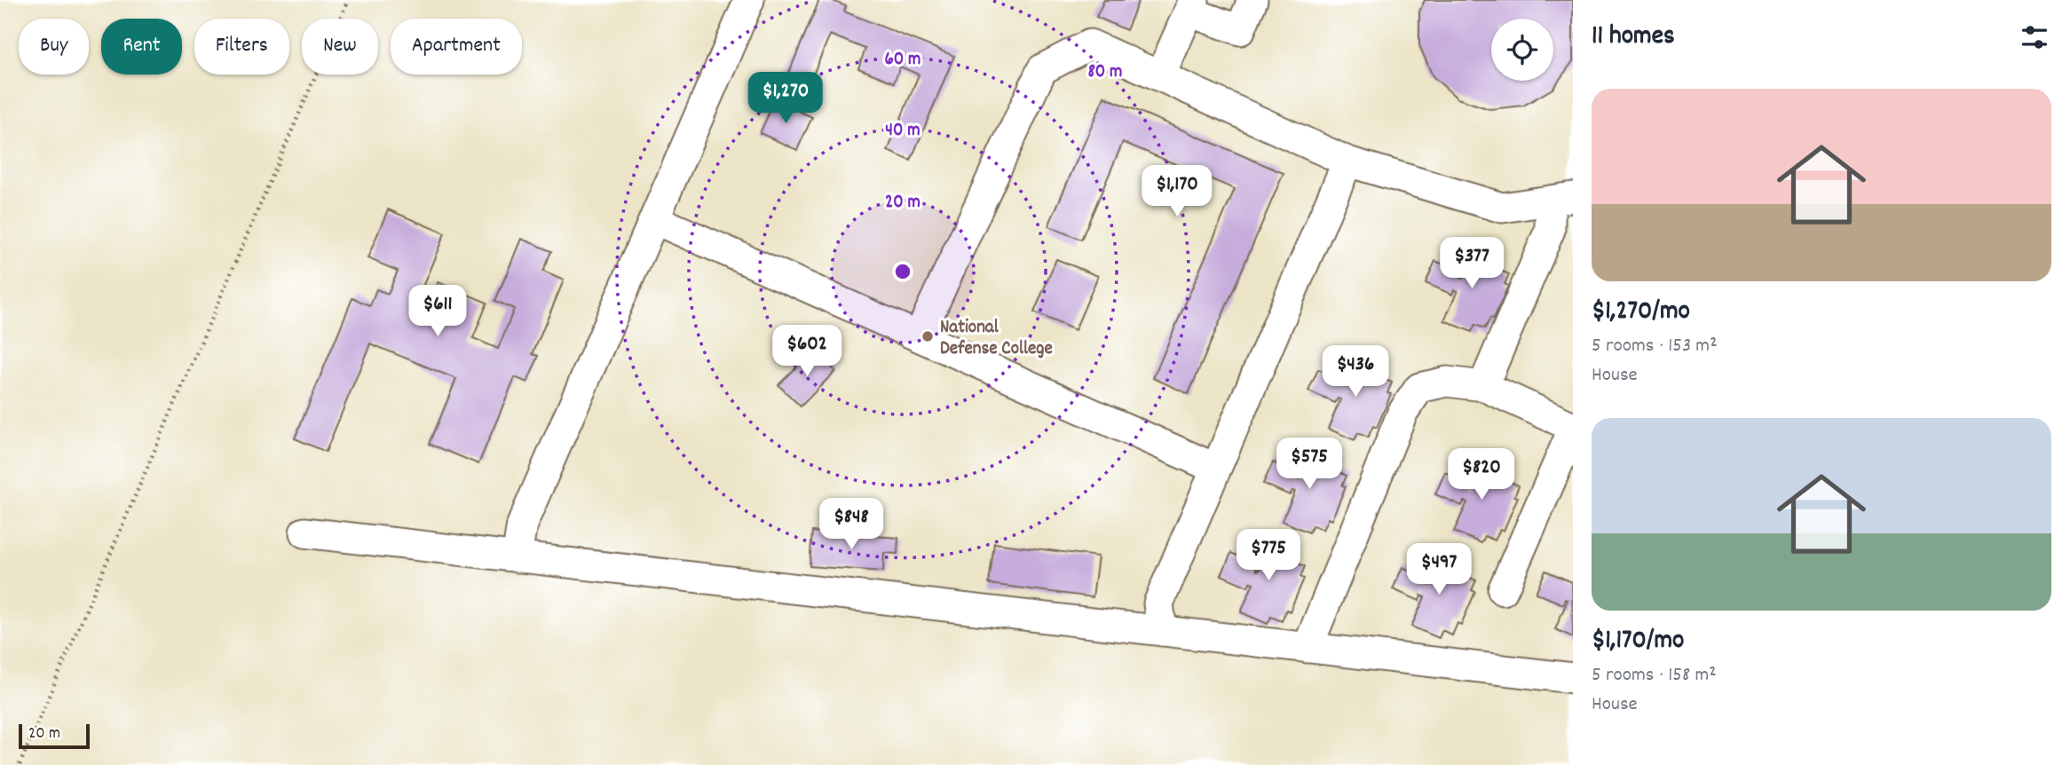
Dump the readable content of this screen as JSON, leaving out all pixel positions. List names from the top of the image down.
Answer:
{
  "places": ["National Defense College"],
  "scale_bar": "20 m",
  "page": {
    "heading": "11 homes",
    "chip": [
      "Buy",
      "Rent",
      "Filters",
      "New",
      "Apartment"
    ],
    "price": [
      "$1,270",
      "$1,170",
      "$377",
      "$611",
      "$602",
      "$436",
      "$575",
      "$820",
      "$848",
      "$775",
      "$497"
    ],
    "list": [
      {
        "name": "$1,270/mo",
        "note": "5 rooms · 153 m² · House"
      },
      {
        "name": "$1,170/mo",
        "note": "5 rooms · 158 m² · House"
      }
    ],
    "scale": "20 m"
  },
  "rings": [
    "60 m",
    "80 m",
    "40 m",
    "20 m"
  ]
}
